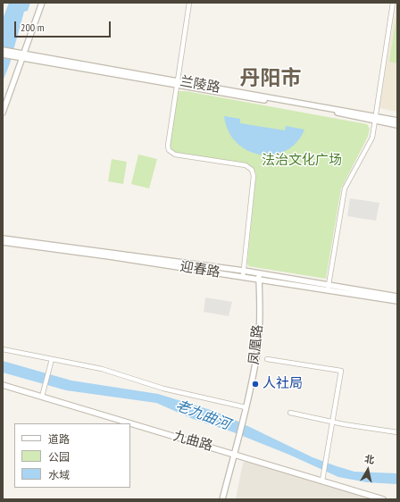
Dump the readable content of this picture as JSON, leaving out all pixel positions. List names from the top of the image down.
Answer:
{
  "streets": {
    "street": [
      "兰陵路",
      "迎春路",
      "凤凰路",
      "九曲路"
    ]
  },
  "crossings": [
    ["迎春路", "凤凰路"],
    ["凤凰路", "九曲路"]
  ],
  "districts": ["丹阳市"],
  "water": ["老九曲河"],
  "parks": ["法治文化广场"],
  "places": ["人社局"],
  "legend": ["道路", "公园", "水域"],
  "scale_bar": "200 m",
  "north": "top"
}
